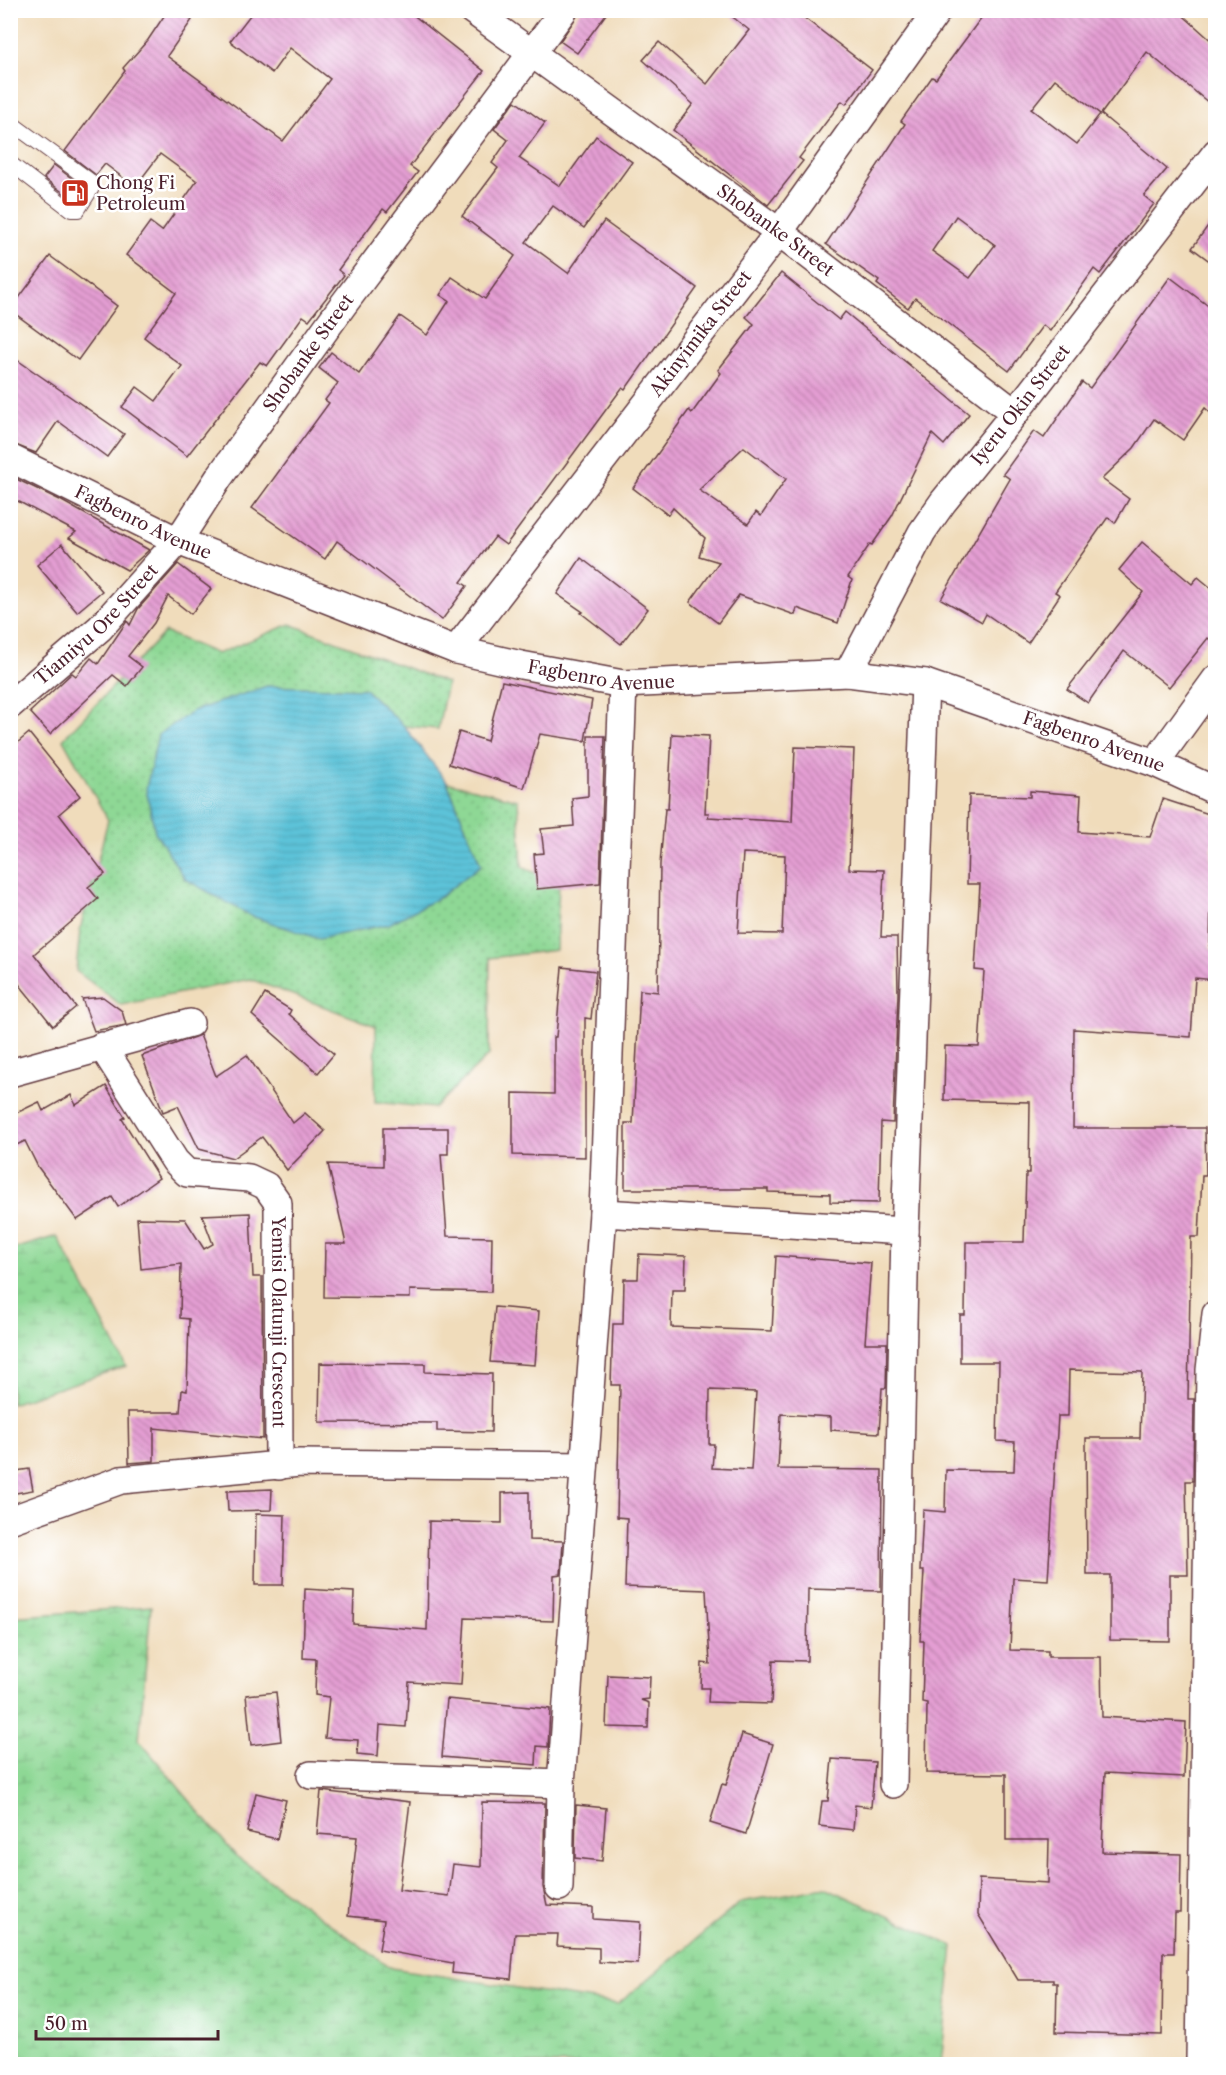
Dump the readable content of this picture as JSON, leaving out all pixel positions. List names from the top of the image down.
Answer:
{
  "streets": {
    "street": [
      "Shobanke Street",
      "Akinyimika Street",
      "Iyeru Okin Street",
      "Fagbenro Avenue",
      "Tiamiyu Ore Street",
      "Yemisi Olatunji Crescent"
    ]
  },
  "crossings": [
    ["Shobanke Street", "Akinyimika Street"],
    ["Shobanke Street", "Iyeru Okin Street"],
    ["Shobanke Street", "Fagbenro Avenue"],
    ["Shobanke Street", "Tiamiyu Ore Street"],
    ["Akinyimika Street", "Fagbenro Avenue"],
    ["Iyeru Okin Street", "Fagbenro Avenue"],
    ["Fagbenro Avenue", "Tiamiyu Ore Street"]
  ],
  "places": {
    "fuel station": ["Chong Fi Petroleum"]
  },
  "scale_bar": "50 m"
}
